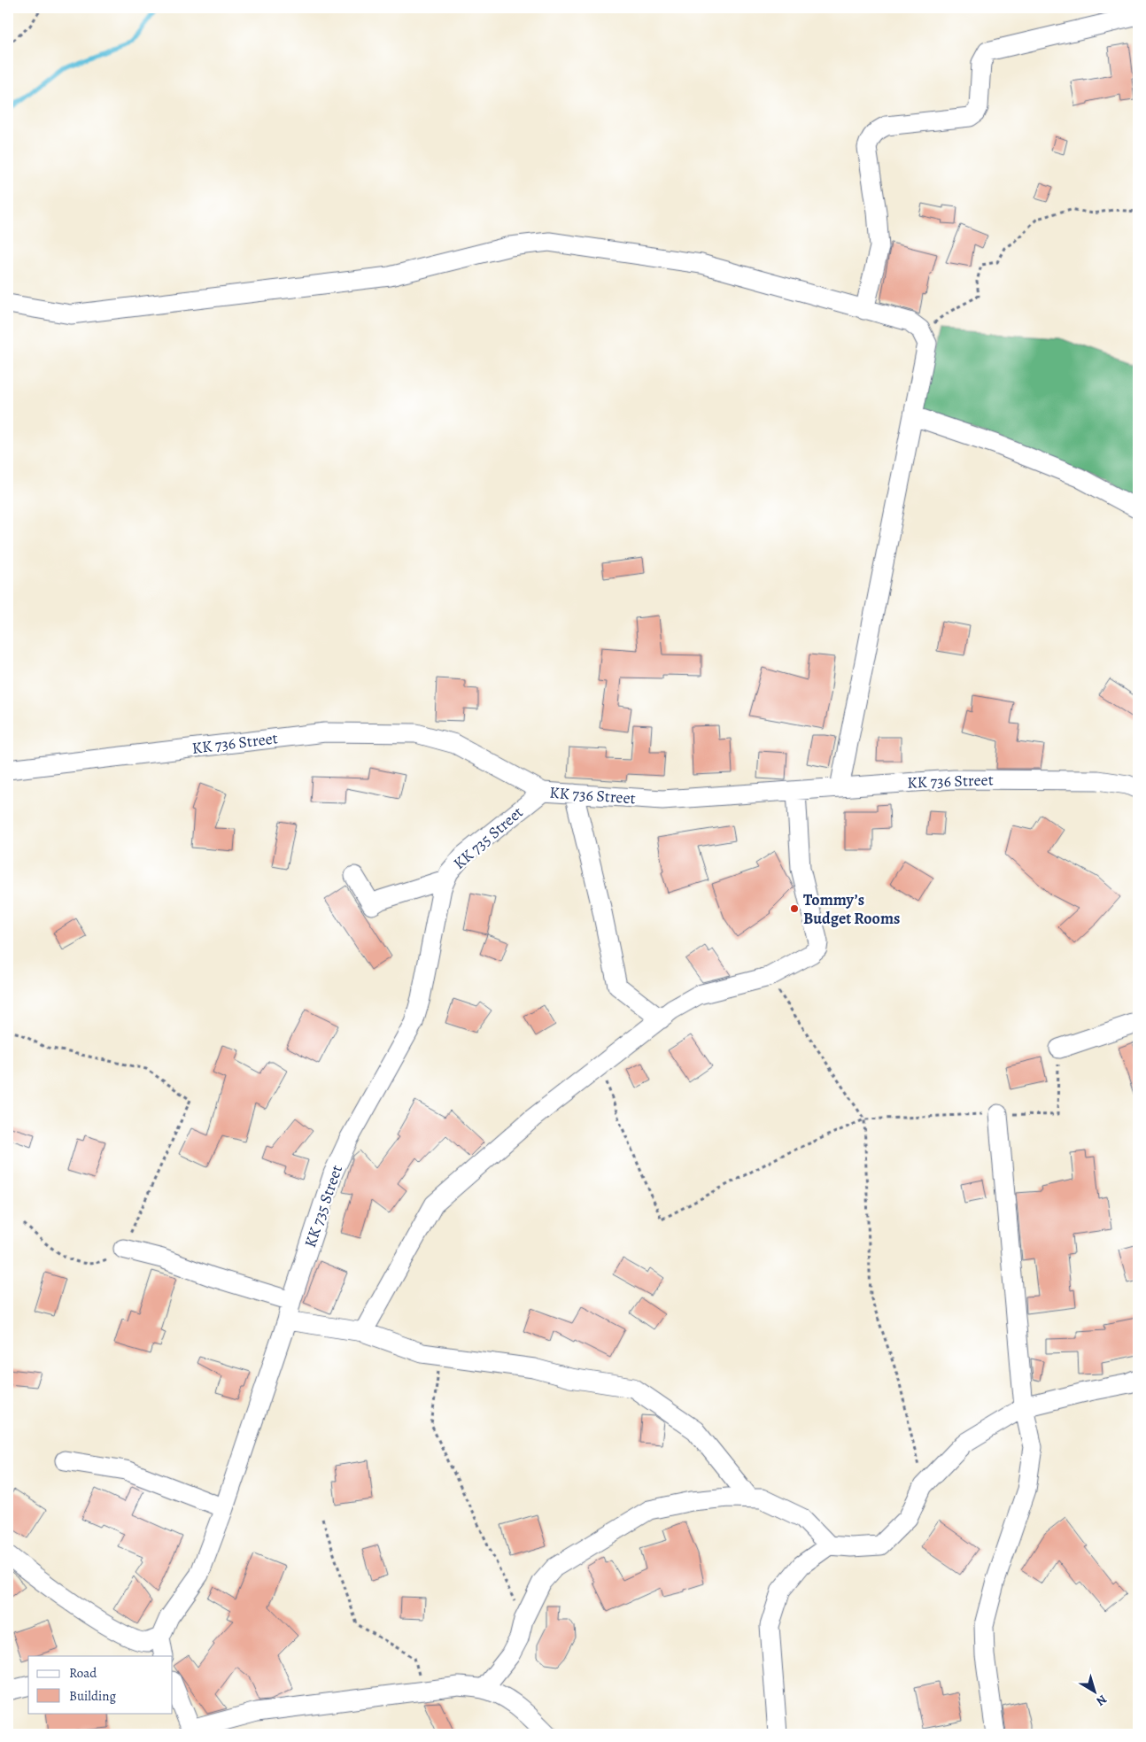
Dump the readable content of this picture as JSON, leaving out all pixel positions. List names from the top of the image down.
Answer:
{
  "streets": {
    "street": ["KK 736 Street", "KK 735 Street"]
  },
  "crossings": [
    ["KK 736 Street", "KK 735 Street"]
  ],
  "places": ["Tommy’s Budget Rooms"],
  "legend": ["Road", "Building"],
  "north": "bottom right"
}
